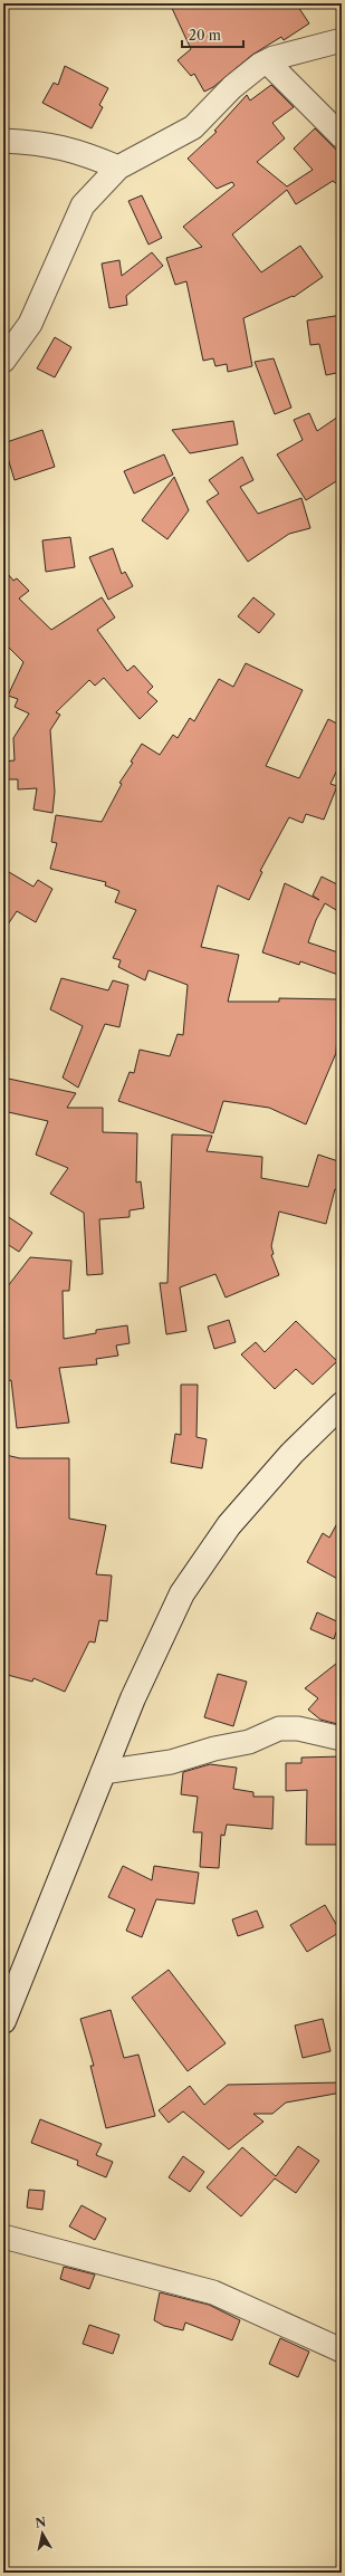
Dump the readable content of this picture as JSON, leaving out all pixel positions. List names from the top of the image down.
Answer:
{
  "scale_bar": "20 m",
  "north": "top"
}
